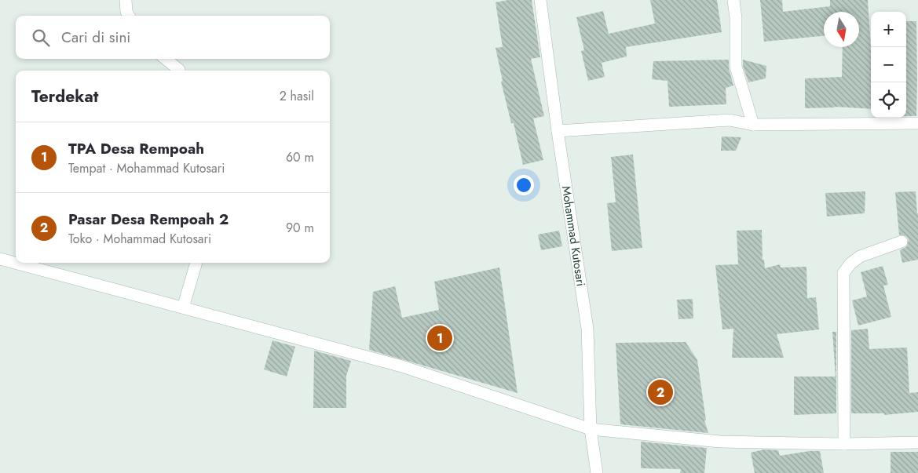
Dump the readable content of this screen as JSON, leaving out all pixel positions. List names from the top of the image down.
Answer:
{
  "streets": {
    "street": ["Mohammad Kutosari"]
  },
  "north": "bottom",
  "page": {
    "map_buttons": ["+", "−"],
    "search": "Cari di sini",
    "heading": ["Terdekat", "2 hasil"],
    "list": [
      {
        "mark": "1",
        "name": "TPA Desa Rempoah",
        "note": "Tempat · Mohammad Kutosari",
        "value": "60 m"
      },
      {
        "mark": "2",
        "name": "Pasar Desa Rempoah 2",
        "note": "Toko · Mohammad Kutosari",
        "value": "90 m"
      }
    ],
    "pins": ["1", "2"]
  }
}
